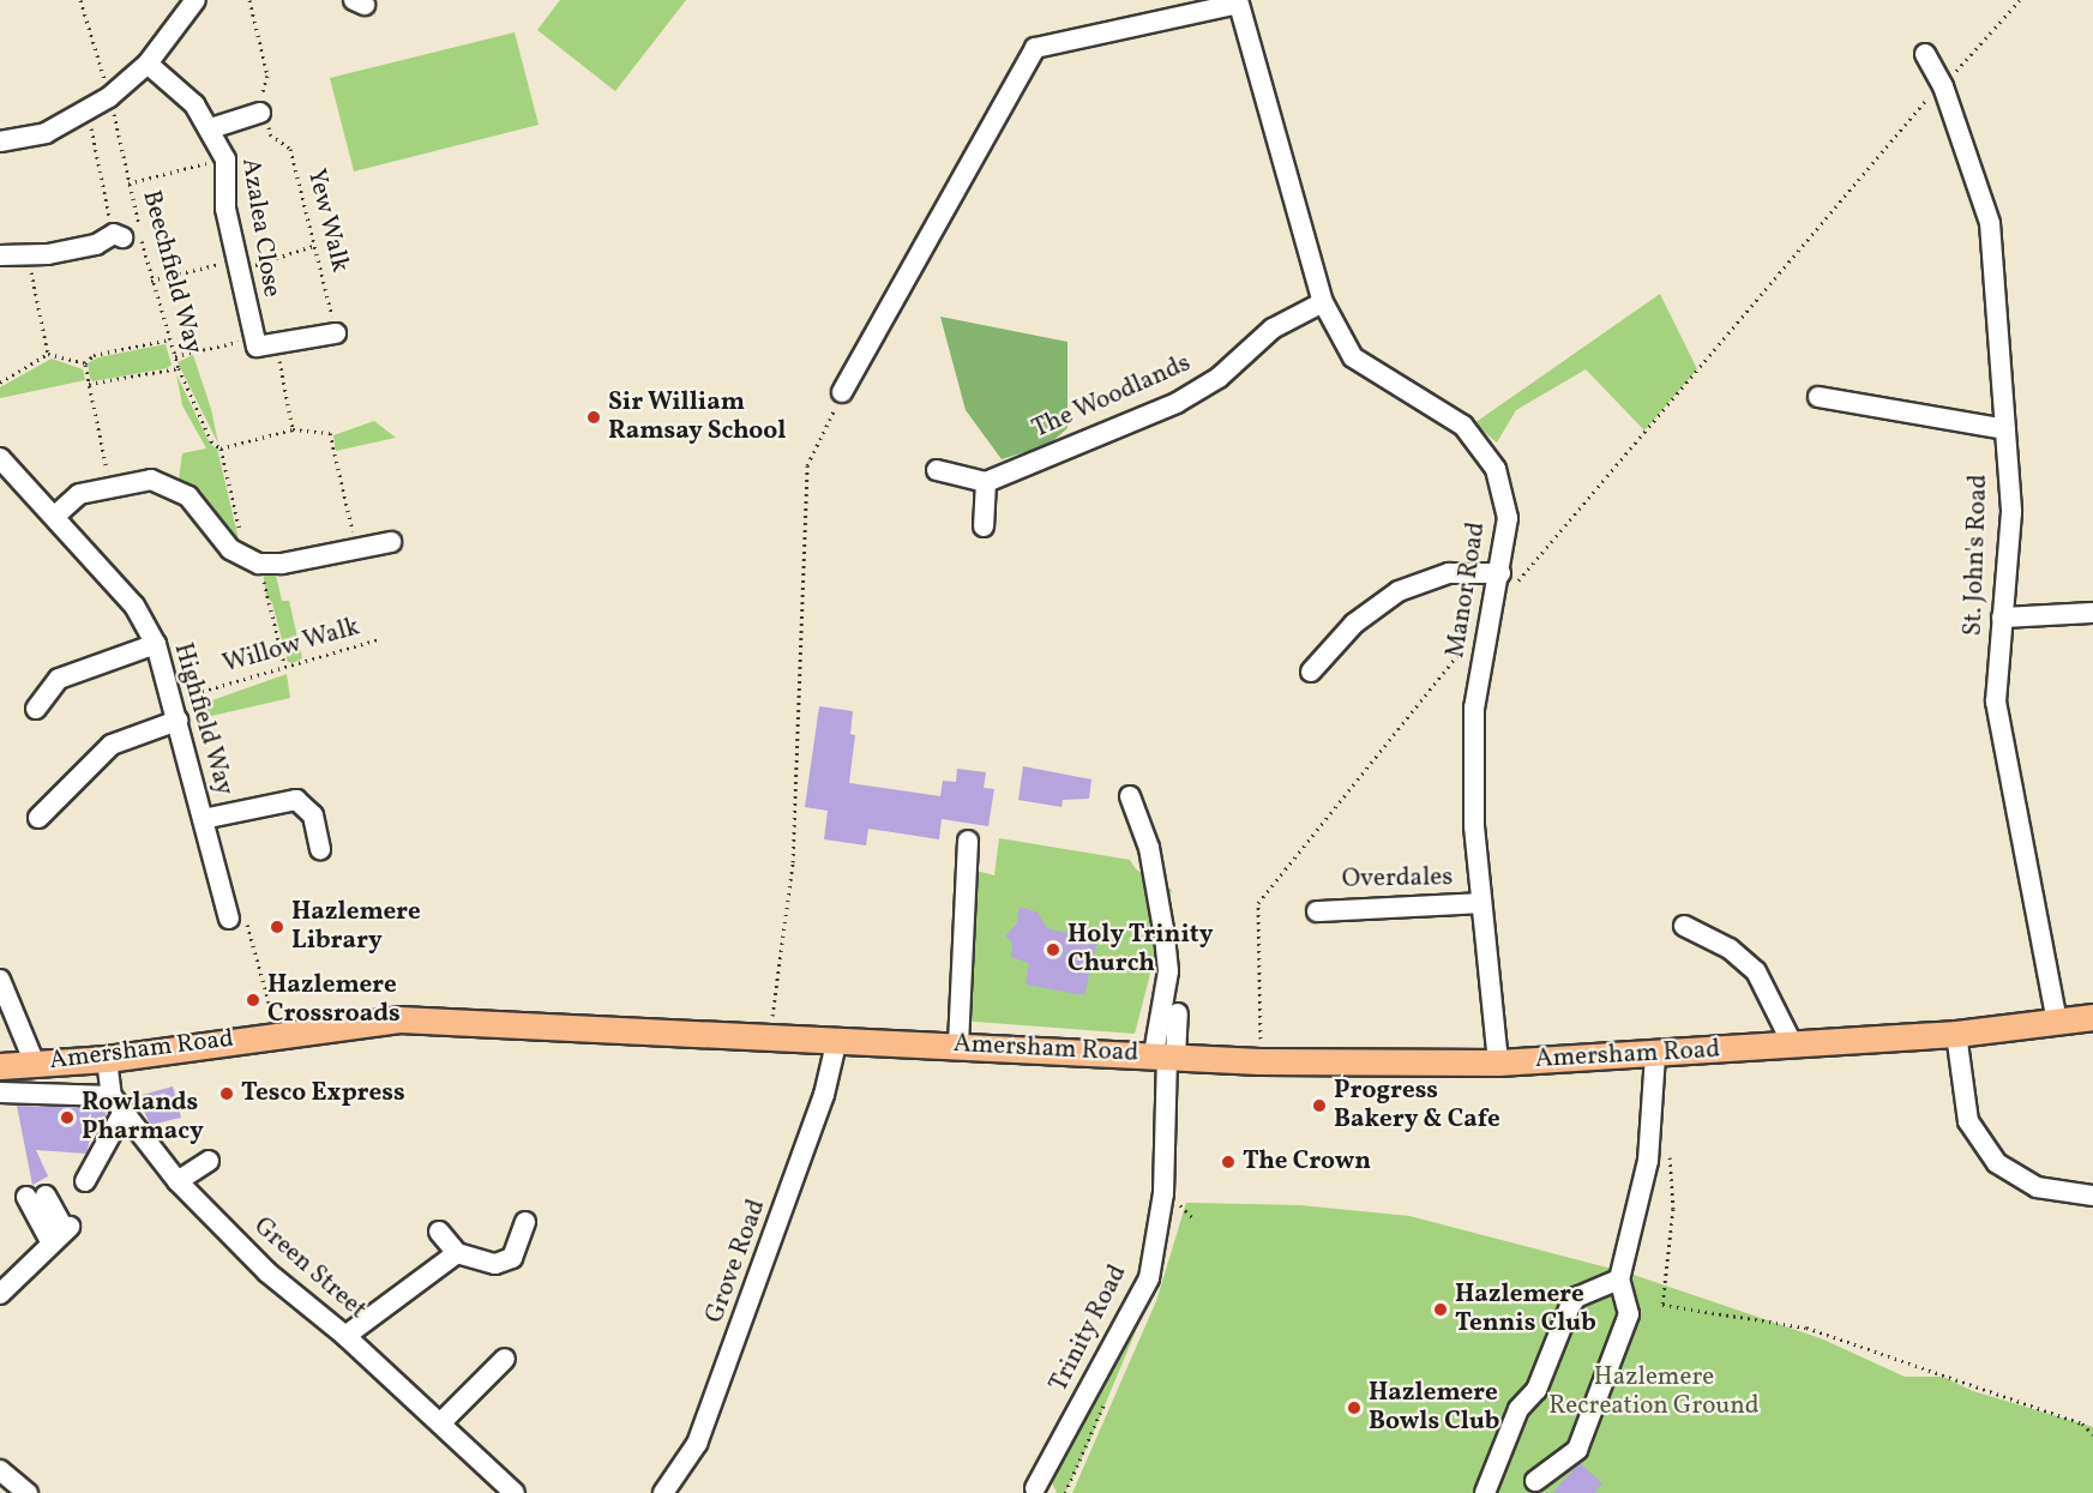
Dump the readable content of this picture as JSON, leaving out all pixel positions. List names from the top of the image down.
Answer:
{
  "streets": {
    "main road": ["Amersham Road"],
    "street": [
      "Azalea Close",
      "The Woodlands",
      "St. John's Road",
      "Manor Road",
      "Highfield Way",
      "Overdales",
      "Grove Road",
      "Green Street",
      "Trinity Road"
    ],
    "path": ["Yew Walk", "Beechfield Way", "Willow Walk"]
  },
  "crossings": [
    ["The Woodlands", "Manor Road"],
    ["St. John's Road", "Amersham Road"],
    ["Manor Road", "Overdales"],
    ["Manor Road", "Amersham Road"],
    ["Willow Walk", "Highfield Way"],
    ["Amersham Road", "Grove Road"],
    ["Amersham Road", "Trinity Road"]
  ],
  "parks": ["Hazlemere Recreation Ground"],
  "places": [
    "Sir William Ramsay School",
    "Hazlemere Library",
    "Holy Trinity Church",
    "Hazlemere Crossroads",
    "Tesco Express",
    "Progress Bakery & Cafe",
    "Rowlands Pharmacy",
    "The Crown",
    "Hazlemere Tennis Club",
    "Hazlemere Bowls Club"
  ]
}
